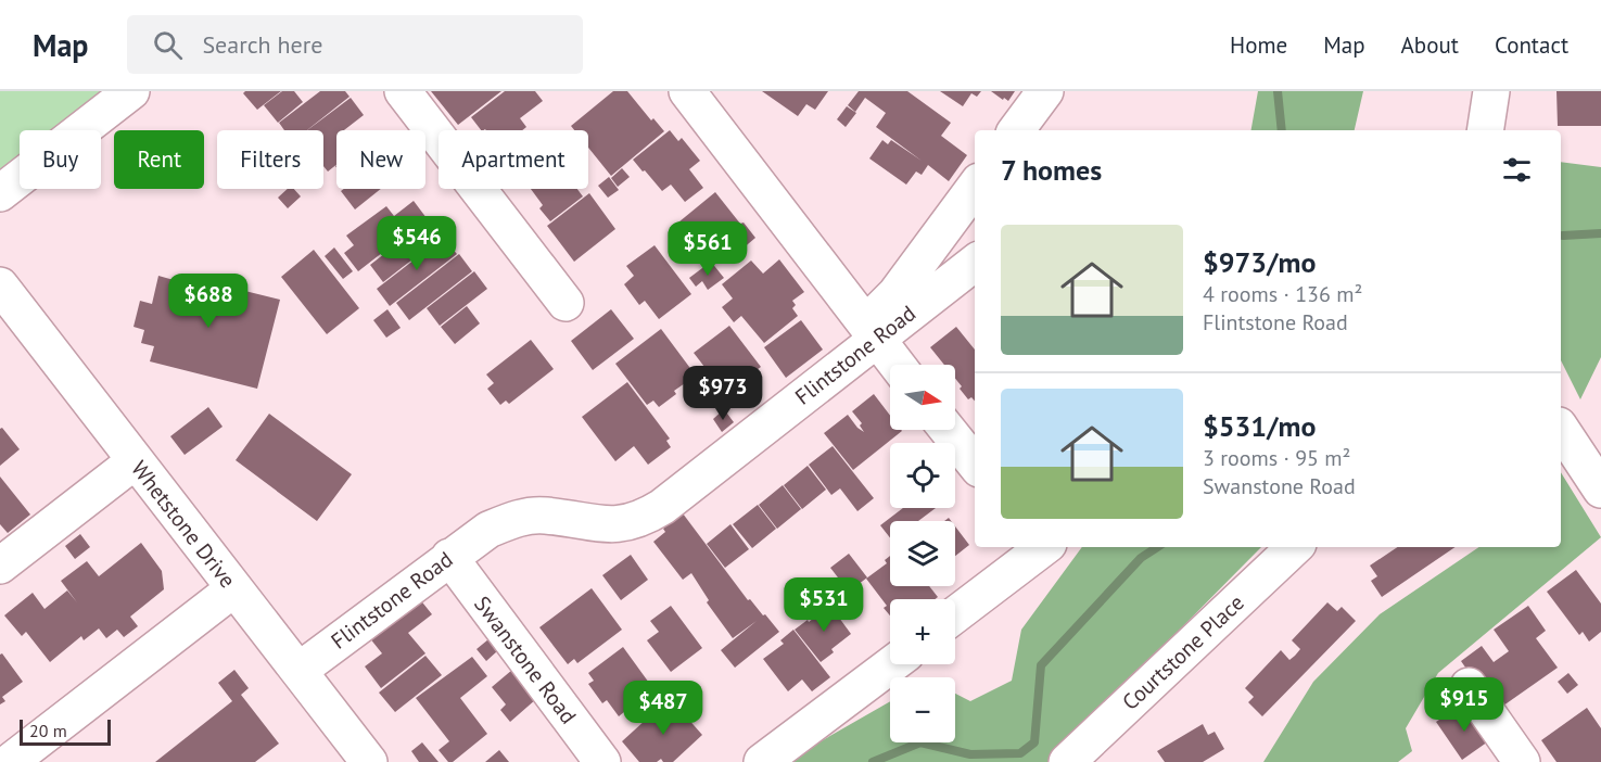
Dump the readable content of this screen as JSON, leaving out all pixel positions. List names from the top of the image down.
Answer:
{
  "streets": {
    "street": [
      "Flintstone Road",
      "Whetstone Drive",
      "Courtstone Place",
      "Swanstone Road"
    ]
  },
  "crossings": [
    ["Flintstone Road", "Whetstone Drive"],
    ["Flintstone Road", "Swanstone Road"]
  ],
  "scale_bar": "20 m",
  "north": "right",
  "page": {
    "header": "Map",
    "search": "Search here",
    "nav": [
      "Home",
      "Map",
      "About",
      "Contact"
    ],
    "chip": [
      "Buy",
      "Rent",
      "Filters",
      "New",
      "Apartment"
    ],
    "heading": "7 homes",
    "list": [
      {
        "name": "$973/mo",
        "note": "4 rooms · 136 m² · Flintstone Road"
      },
      {
        "name": "$531/mo",
        "note": "3 rooms · 95 m² · Swanstone Road"
      }
    ],
    "price": [
      "$546",
      "$561",
      "$688",
      "$973",
      "$531",
      "$915",
      "$487"
    ],
    "map_buttons": ["+", "−"],
    "scale": "20 m"
  }
}
